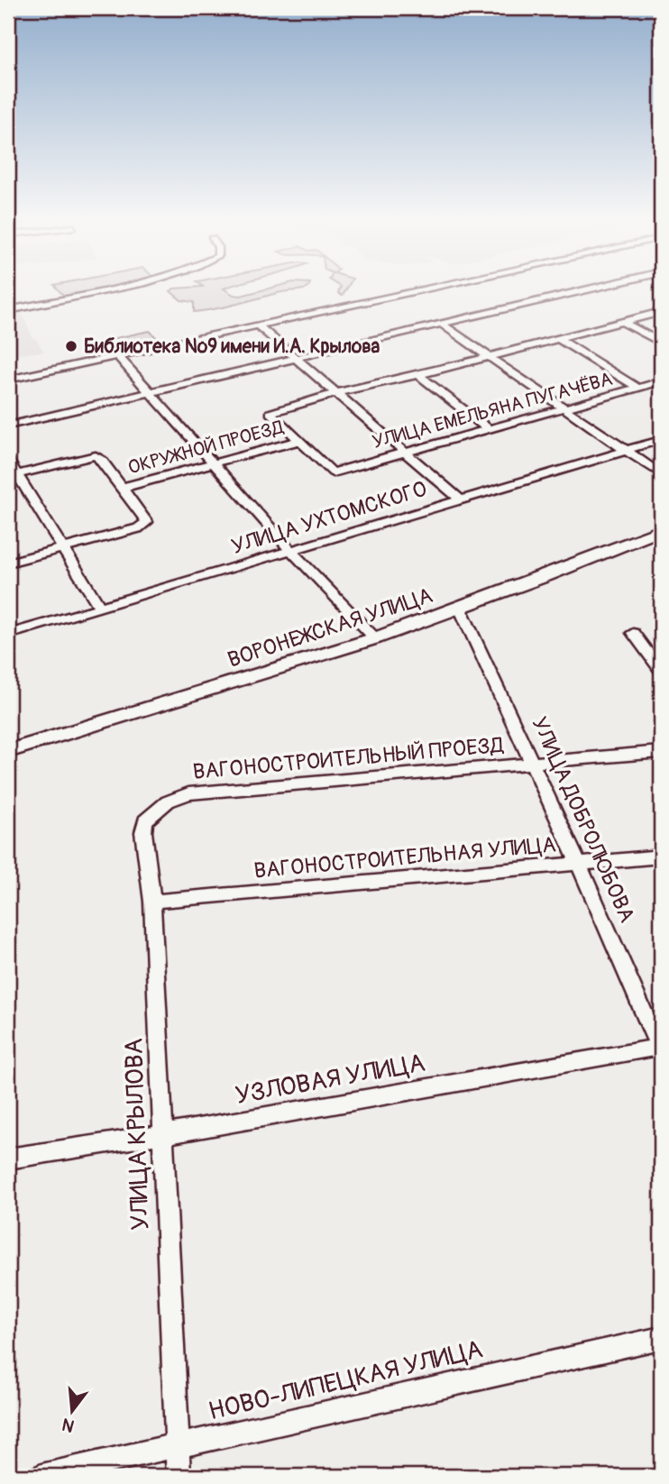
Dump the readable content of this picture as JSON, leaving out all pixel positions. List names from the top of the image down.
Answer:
{
  "streets": {
    "street": [
      "УЛИЦА ЕМЕЛЬЯНА ПУГАЧЁВА",
      "ОКРУЖНОЙ ПРОЕЗД",
      "УЛИЦА УХТОМСКОГО",
      "ВОРОНЕЖСКАЯ УЛИЦА",
      "ВАГОНОСТРОИТЕЛЬНЫЙ ПРОЕЗД",
      "УЛИЦА ДОБРОЛЮБОВА",
      "ВАГОНОСТРОИТЕЛЬНАЯ УЛИЦА",
      "УЗЛОВАЯ УЛИЦА",
      "УЛИЦА КРЫЛОВА",
      "НОВО-ЛИПЕЦКАЯ УЛИЦА"
    ]
  },
  "crossings": [
    ["УЛИЦА ЕМЕЛЬЯНА ПУГАЧЁВА", "ОКРУЖНОЙ ПРОЕЗД"],
    ["ВОРОНЕЖСКАЯ УЛИЦА", "УЛИЦА ДОБРОЛЮБОВА"],
    ["ВАГОНОСТРОИТЕЛЬНЫЙ ПРОЕЗД", "УЛИЦА ДОБРОЛЮБОВА"],
    ["ВАГОНОСТРОИТЕЛЬНЫЙ ПРОЕЗД", "УЛИЦА КРЫЛОВА"],
    ["УЛИЦА ДОБРОЛЮБОВА", "ВАГОНОСТРОИТЕЛЬНАЯ УЛИЦА"],
    ["УЛИЦА ДОБРОЛЮБОВА", "УЗЛОВАЯ УЛИЦА"],
    ["ВАГОНОСТРОИТЕЛЬНАЯ УЛИЦА", "УЛИЦА КРЫЛОВА"],
    ["УЗЛОВАЯ УЛИЦА", "УЛИЦА КРЫЛОВА"],
    ["УЛИЦА КРЫЛОВА", "НОВО-ЛИПЕЦКАЯ УЛИЦА"]
  ],
  "places": ["Библиотека №9 имени И.А. Крылова"],
  "north": "bottom"
}
